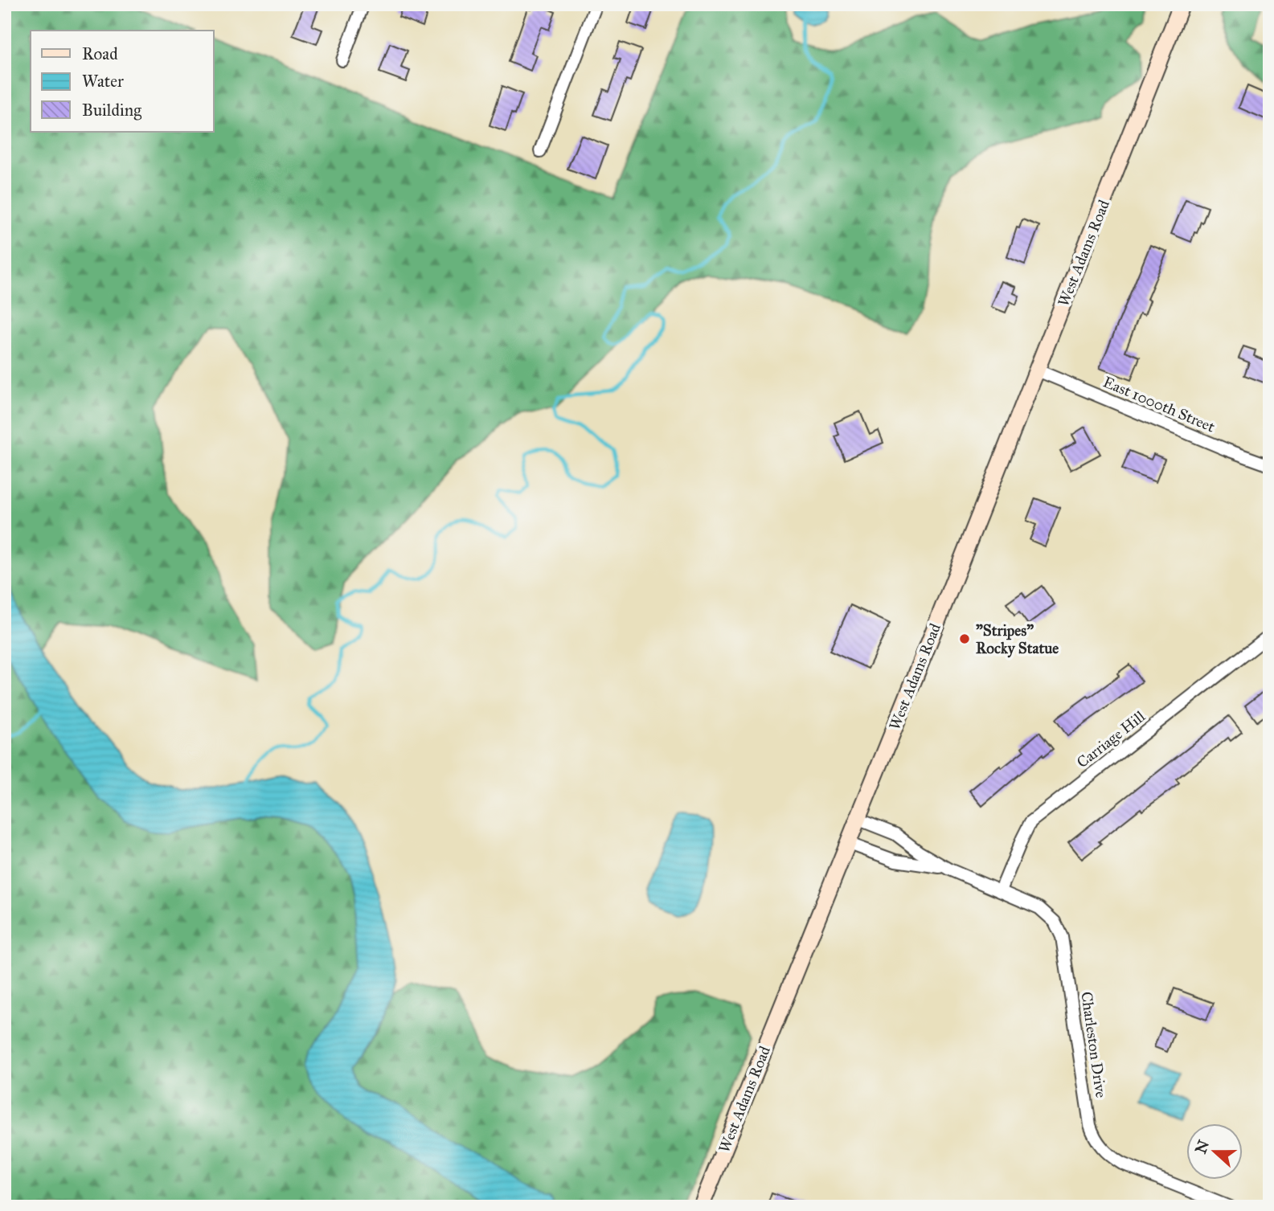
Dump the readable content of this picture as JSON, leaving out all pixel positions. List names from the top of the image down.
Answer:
{
  "streets": {
    "street": [
      "West Adams Road",
      "East 1000th Street",
      "Carriage Hill",
      "Charleston Drive"
    ]
  },
  "crossings": [
    ["West Adams Road", "East 1000th Street"],
    ["West Adams Road", "Charleston Drive"],
    ["Carriage Hill", "Charleston Drive"]
  ],
  "places": ["\"Stripes\" Rocky Statue"],
  "legend": ["Road", "Water", "Building"],
  "north": "left"
}
